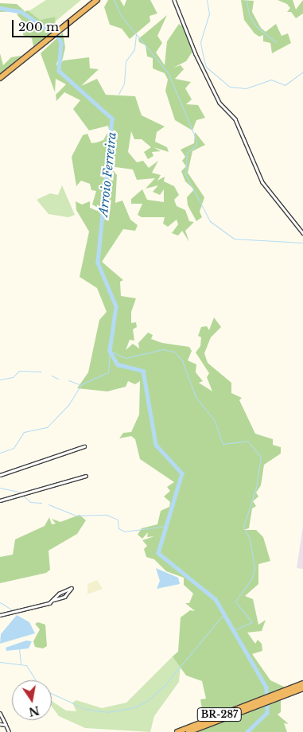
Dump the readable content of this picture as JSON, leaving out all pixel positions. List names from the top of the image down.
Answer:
{
  "streets": {
    "highway": ["BR-287"]
  },
  "water": ["Arroio Ferreira"],
  "scale_bar": "200 m",
  "north": "bottom"
}
